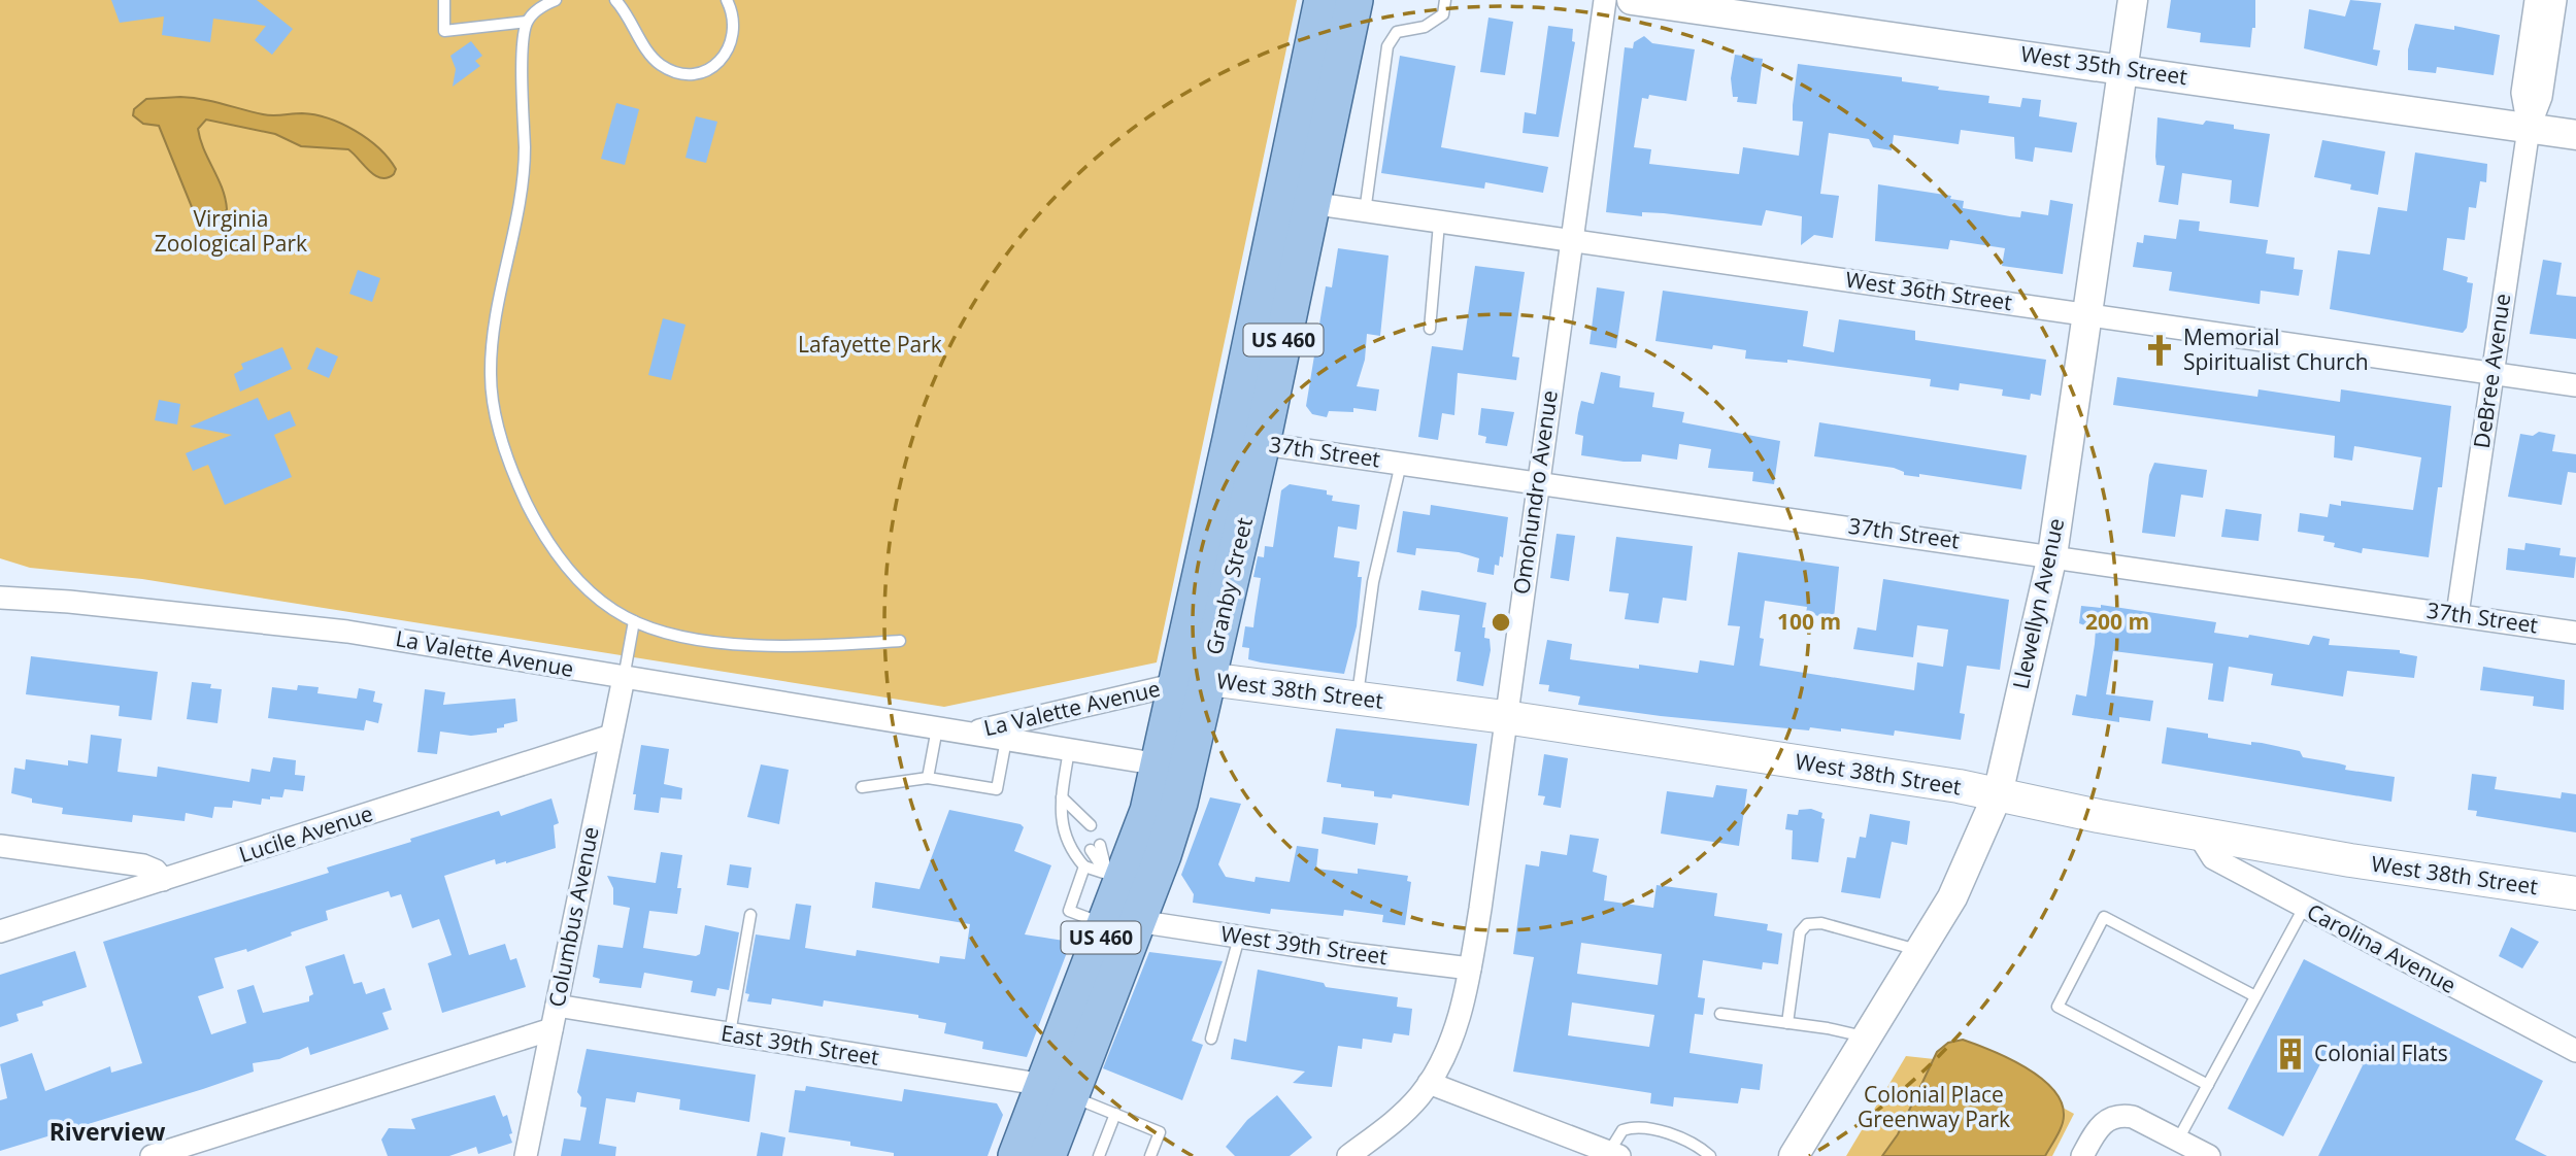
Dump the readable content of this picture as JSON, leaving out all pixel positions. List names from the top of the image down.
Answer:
{
  "streets": {
    "main road": ["US 460", "Granby Street", "West 38th Street"],
    "street": [
      "West 35th Street",
      "West 36th Street",
      "DeBree Avenue",
      "37th Street",
      "Omohundro Avenue",
      "Llewellyn Avenue",
      "La Valette Avenue",
      "Lucile Avenue",
      "Columbus Avenue",
      "West 39th Street",
      "Carolina Avenue",
      "East 39th Street"
    ]
  },
  "crossings": [
    ["West 35th Street", "DeBree Avenue"],
    ["West 35th Street", "Llewellyn Avenue"],
    ["West 36th Street", "DeBree Avenue"],
    ["West 36th Street", "Omohundro Avenue"],
    ["West 36th Street", "Granby Street"],
    ["West 36th Street", "Llewellyn Avenue"],
    ["DeBree Avenue", "37th Street"],
    ["37th Street", "Omohundro Avenue"],
    ["37th Street", "Granby Street"],
    ["37th Street", "Llewellyn Avenue"],
    ["Omohundro Avenue", "West 38th Street"],
    ["Omohundro Avenue", "West 39th Street"],
    ["Granby Street", "La Valette Avenue"],
    ["Granby Street", "West 38th Street"],
    ["Granby Street", "West 39th Street"],
    ["Granby Street", "East 39th Street"],
    ["Llewellyn Avenue", "West 38th Street"],
    ["La Valette Avenue", "West 38th Street"],
    ["La Valette Avenue", "Columbus Avenue"],
    ["West 38th Street", "Carolina Avenue"],
    ["Lucile Avenue", "Columbus Avenue"],
    ["Columbus Avenue", "East 39th Street"]
  ],
  "districts": ["Riverview"],
  "parks": ["Virginia Zoological Park", "Lafayette Park", "Colonial Place Greenway Park"],
  "places": {
    "church": ["Memorial Spiritualist Church"],
    "building": ["Colonial Flats"]
  },
  "rings": ["100 m", "200 m"]
}
